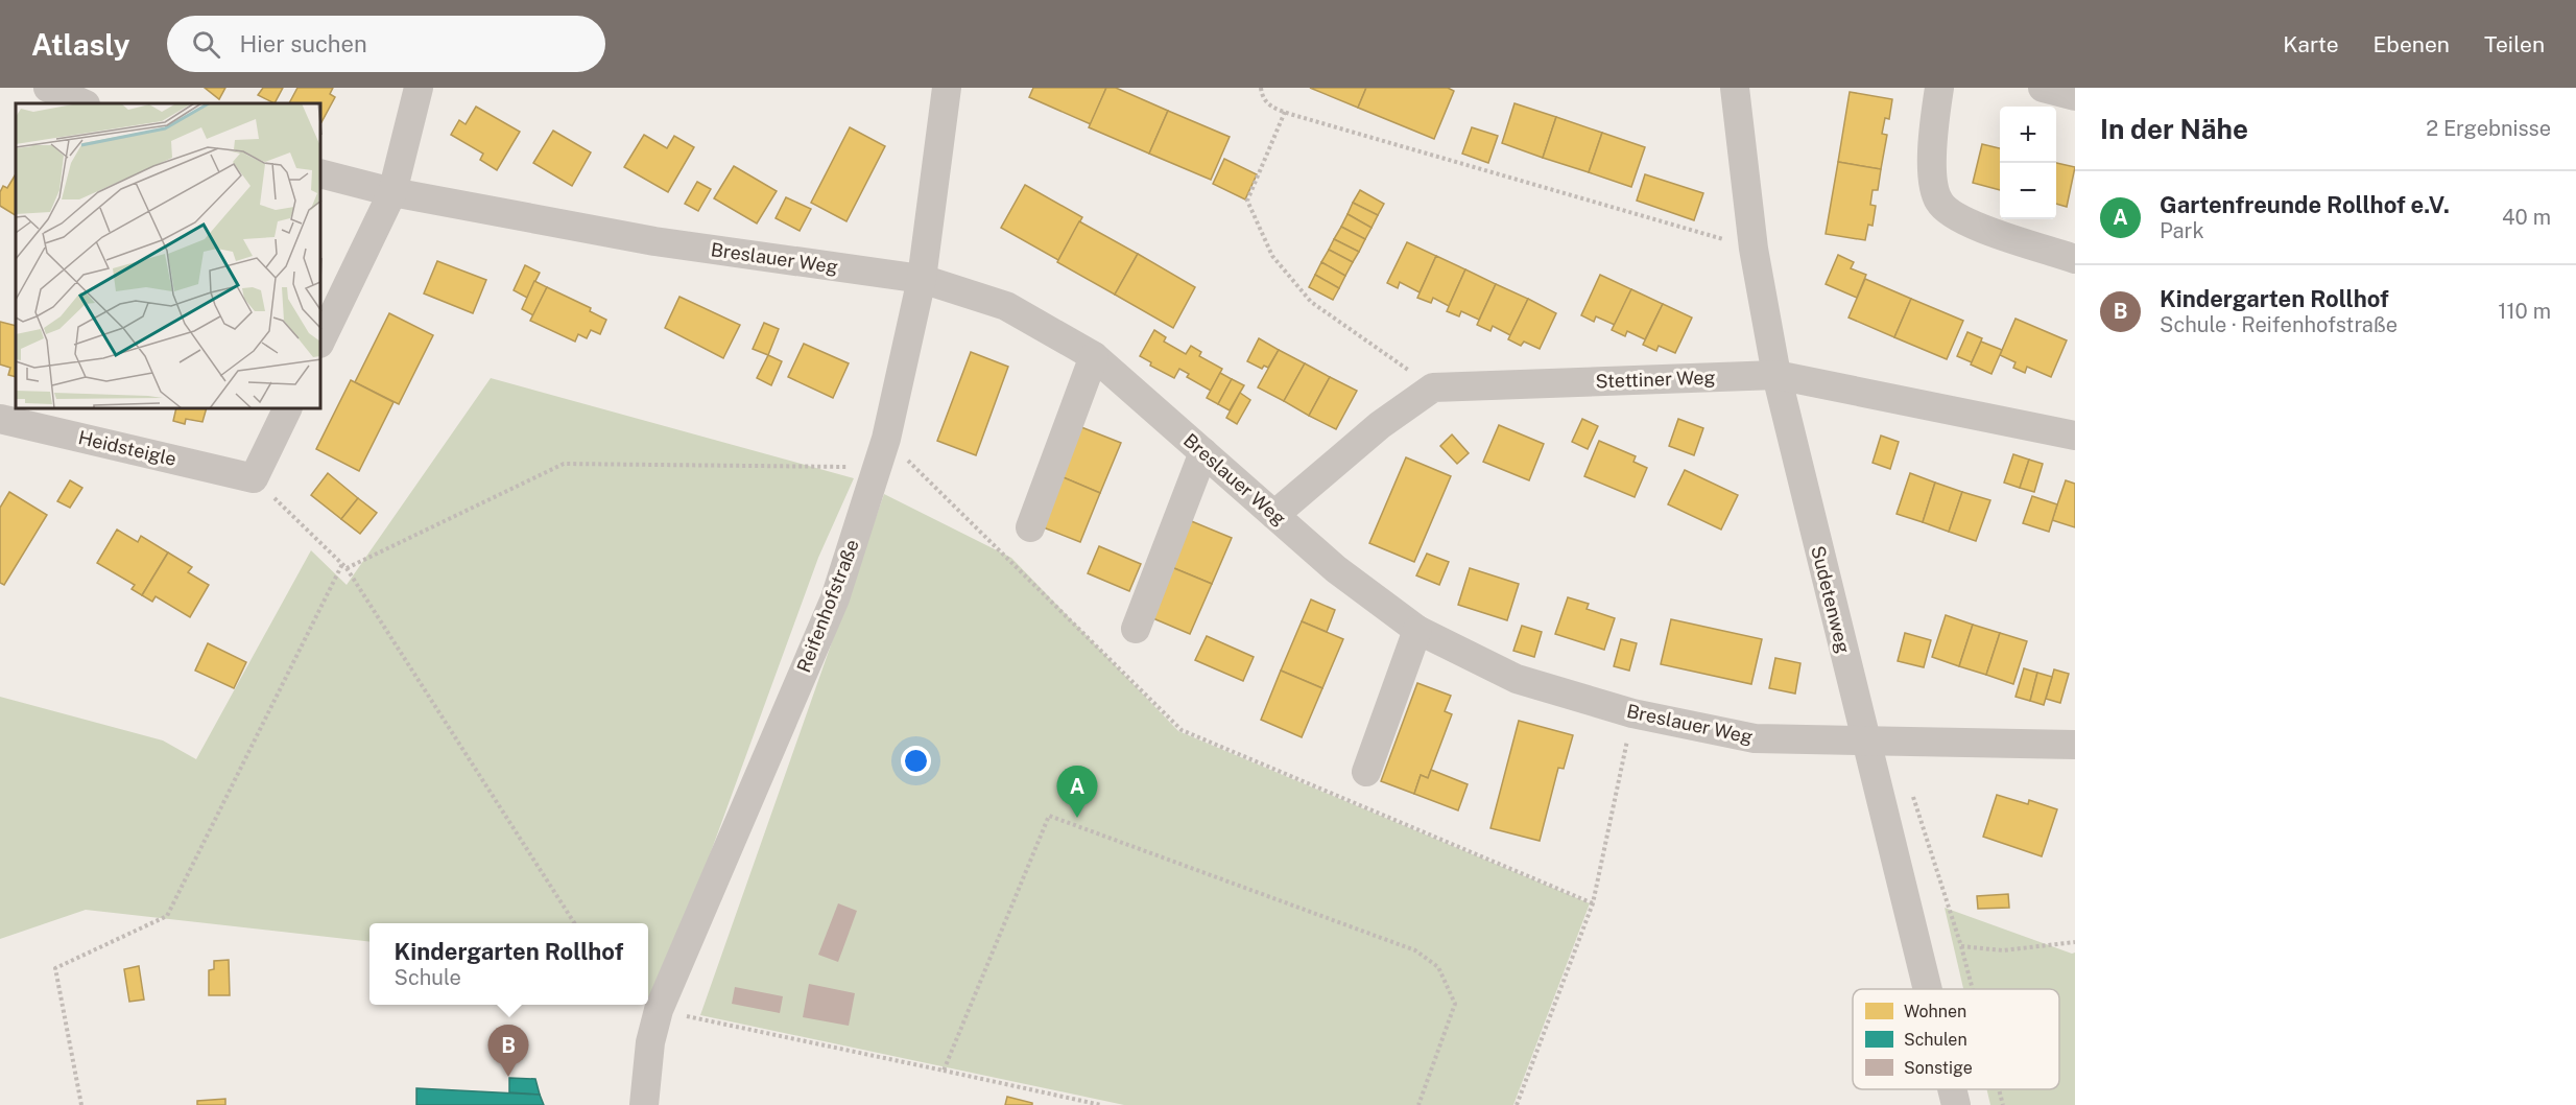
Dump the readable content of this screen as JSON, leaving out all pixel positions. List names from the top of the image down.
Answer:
{
  "streets": {
    "street": [
      "Breslauer Weg",
      "Stettiner Weg",
      "Heidsteigle",
      "Sudetenweg",
      "Reifenhofstraße"
    ]
  },
  "crossings": [
    ["Breslauer Weg", "Sudetenweg"],
    ["Breslauer Weg", "Reifenhofstraße"],
    ["Stettiner Weg", "Sudetenweg"]
  ],
  "legend": ["Wohnen", "Schulen", "Sonstige"],
  "page": {
    "header": "Atlasly",
    "search": "Hier suchen",
    "nav": ["Karte", "Ebenen", "Teilen"],
    "heading": ["In der Nähe", "2 Ergebnisse"],
    "map_buttons": ["+", "−"],
    "list": [
      {
        "mark": "A",
        "name": "Gartenfreunde Rollhof e.V.",
        "note": "Park",
        "value": "40 m"
      },
      {
        "mark": "B",
        "name": "Kindergarten Rollhof",
        "note": "Schule · Reifenhofstraße",
        "value": "110 m"
      }
    ],
    "pins": ["A", "B"],
    "popup": ["Kindergarten Rollhof", "Schule"]
  }
}
